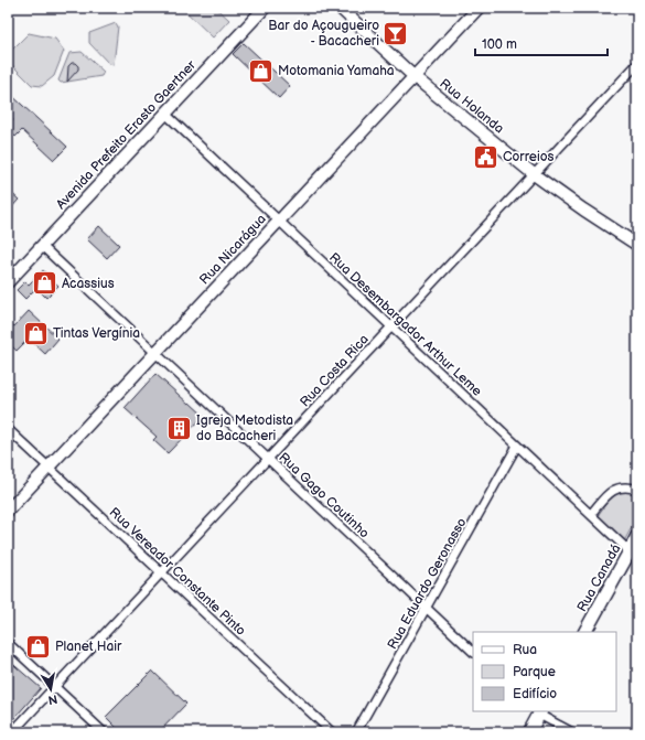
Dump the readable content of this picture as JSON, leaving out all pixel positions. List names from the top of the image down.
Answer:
{
  "streets": {
    "main road": [
      "Rua Holanda",
      "Avenida Prefeito Erasto Gaertner",
      "Rua Nicarágua",
      "Rua Canadá"
    ],
    "street": [
      "Rua Desembargador Arthur Leme",
      "Rua Costa Rica",
      "Rua Gago Coutinho",
      "Rua Vereador Constante Pinto",
      "Rua Eduardo Geronasso"
    ]
  },
  "crossings": [
    ["Rua Holanda", "Rua Nicarágua"],
    ["Rua Holanda", "Rua Costa Rica"],
    ["Avenida Prefeito Erasto Gaertner", "Rua Desembargador Arthur Leme"],
    ["Avenida Prefeito Erasto Gaertner", "Rua Gago Coutinho"],
    ["Rua Nicarágua", "Rua Desembargador Arthur Leme"],
    ["Rua Nicarágua", "Rua Gago Coutinho"],
    ["Rua Nicarágua", "Rua Vereador Constante Pinto"],
    ["Rua Desembargador Arthur Leme", "Rua Costa Rica"],
    ["Rua Desembargador Arthur Leme", "Rua Canadá"],
    ["Rua Desembargador Arthur Leme", "Rua Eduardo Geronasso"],
    ["Rua Costa Rica", "Rua Gago Coutinho"],
    ["Rua Costa Rica", "Rua Vereador Constante Pinto"],
    ["Rua Gago Coutinho", "Rua Eduardo Geronasso"]
  ],
  "places": {
    "bar": ["Bar do Açougueiro - Bacacheri"],
    "shop": [
      "Motomania Yamaha",
      "Acassius",
      "Tintas Vergínia",
      "Planet Hair"
    ],
    "public building": ["Correios"],
    "building": ["Igreja Metodista do Bacacheri"]
  },
  "legend": ["Rua", "Parque", "Edifício"],
  "scale_bar": "100 m",
  "north": "bottom"
}
